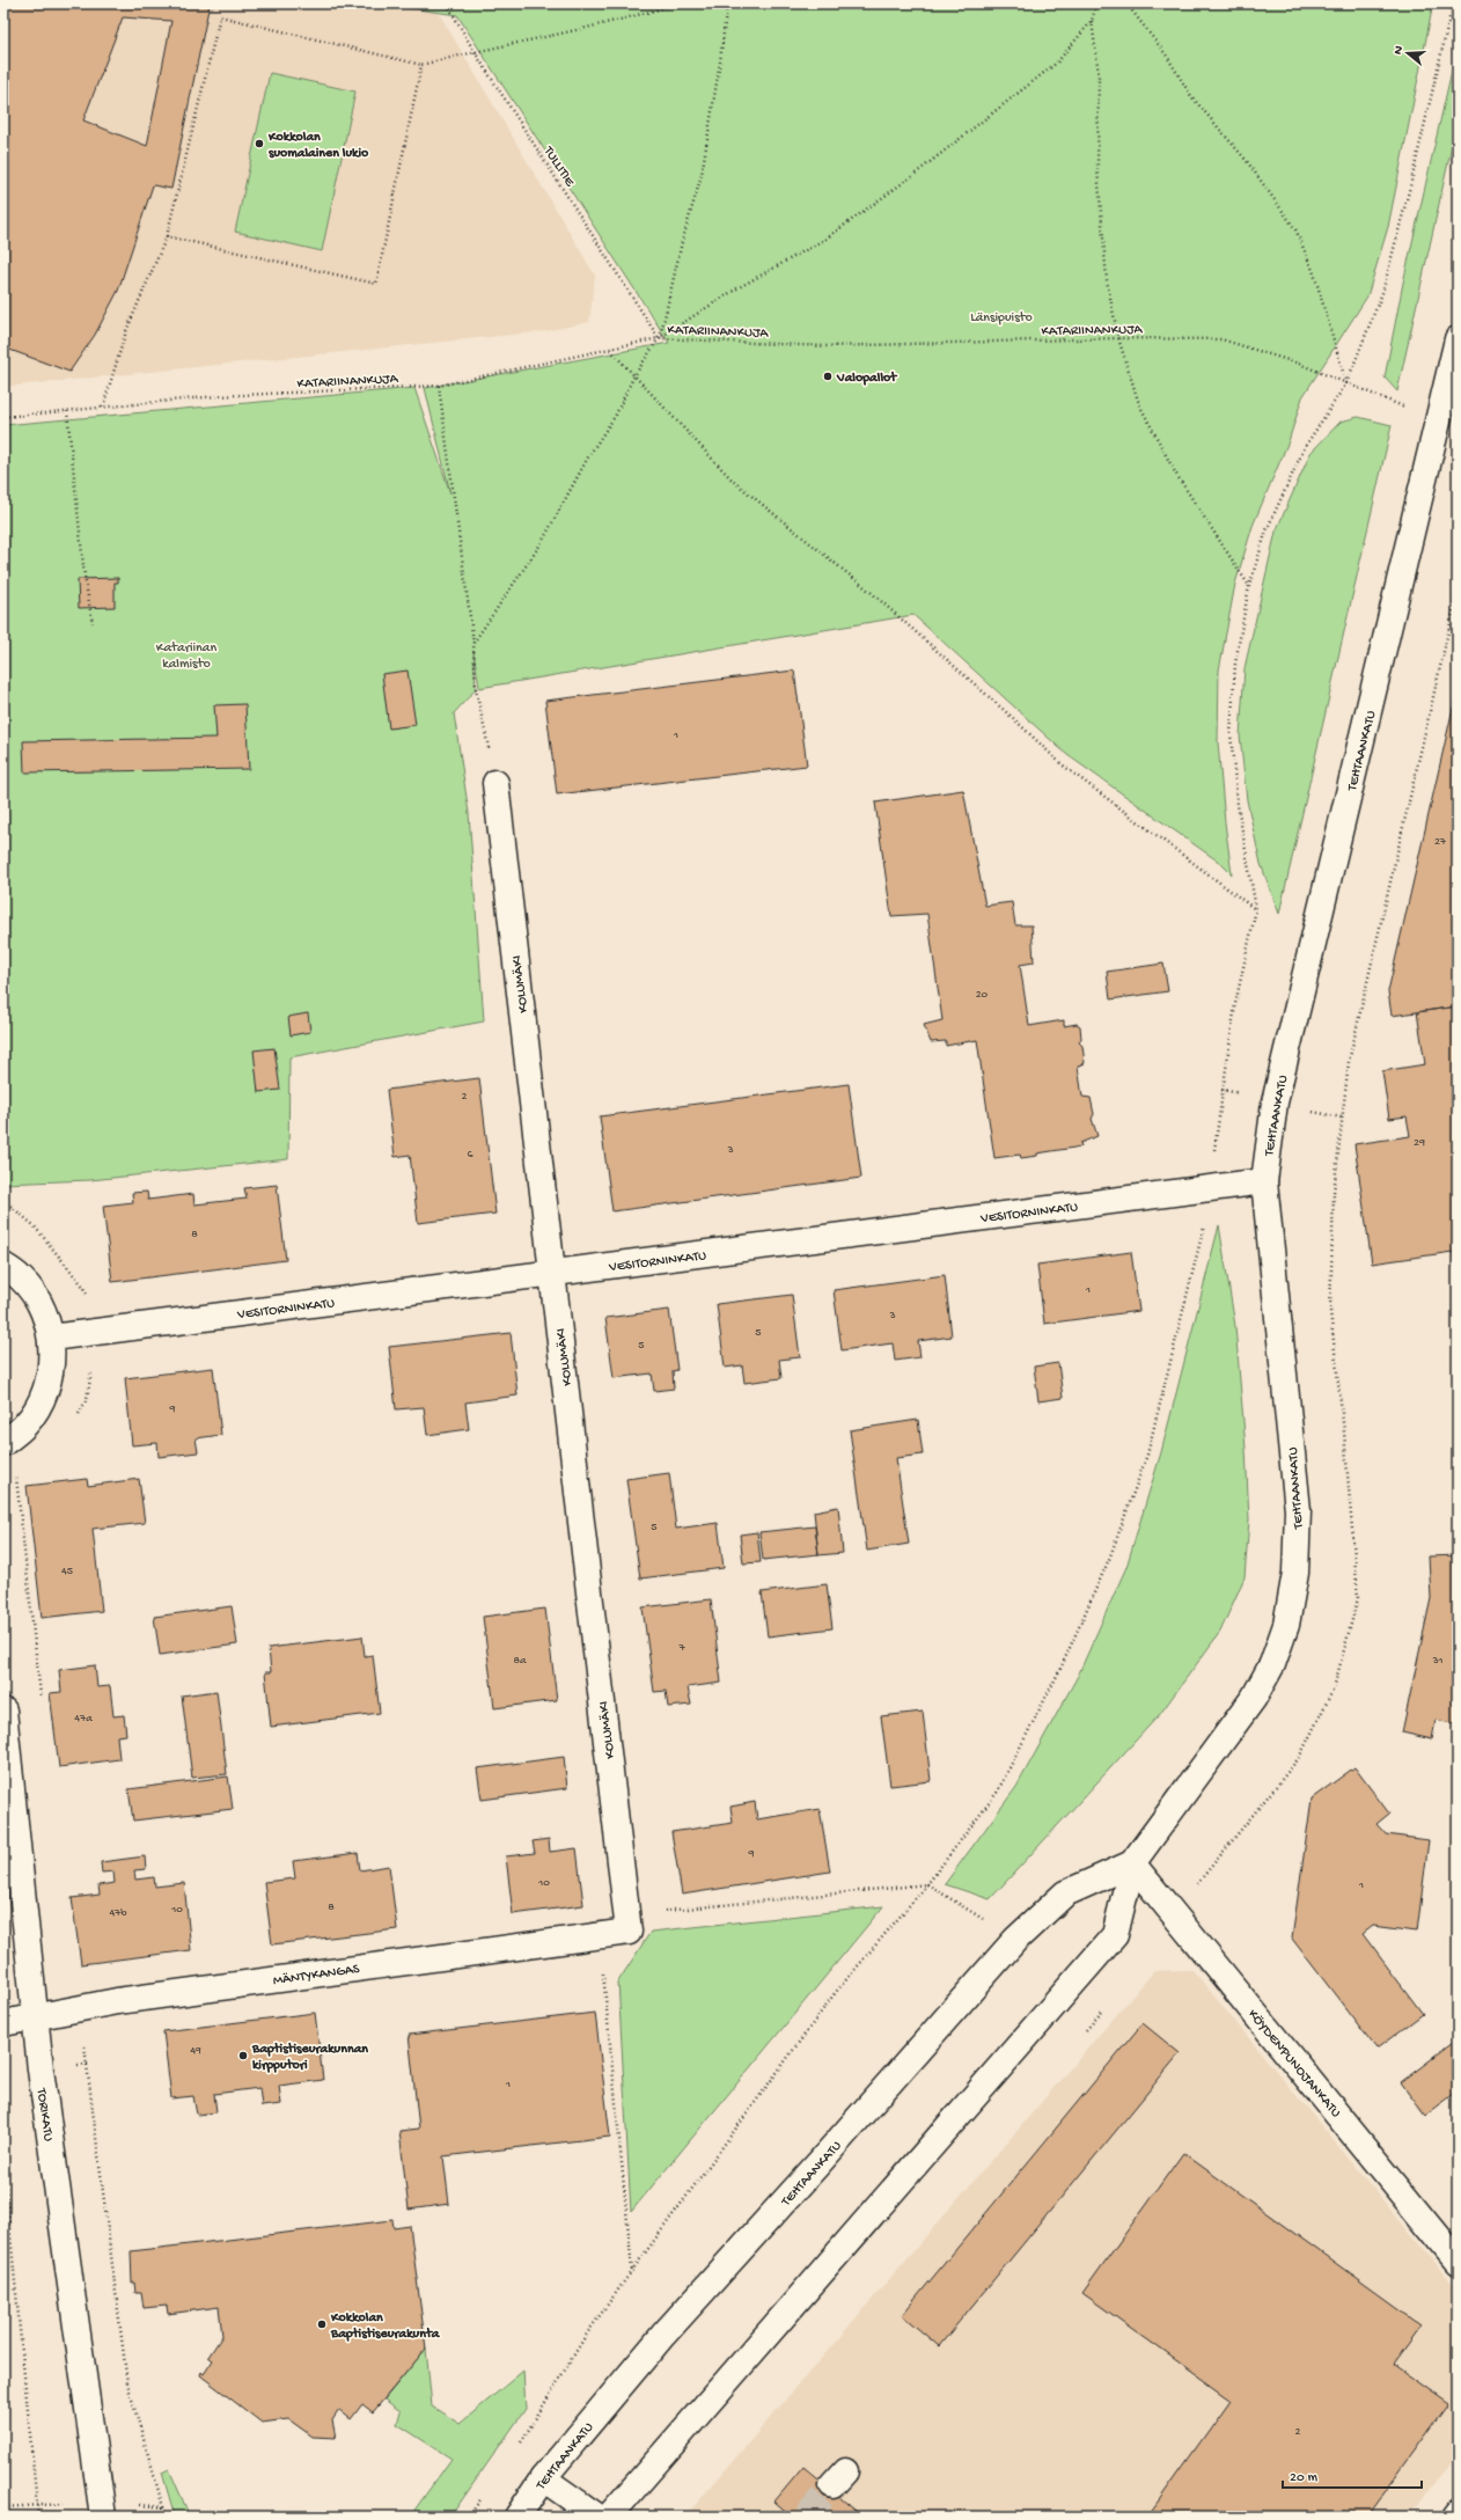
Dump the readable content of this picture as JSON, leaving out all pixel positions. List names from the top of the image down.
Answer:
{
  "streets": {
    "street": [
      "TEHTAANKATU",
      "KOLUMÄKI",
      "VESITORNINKATU",
      "MÄNTYKANGAS",
      "KÖYDENPUNOJANKATU",
      "TORIKATU"
    ],
    "path": ["TULLITIE", "KATARIINANKUJA"]
  },
  "crossings": [
    ["TULLITIE", "KATARIINANKUJA"],
    ["KATARIINANKUJA", "TEHTAANKATU"],
    ["TEHTAANKATU", "VESITORNINKATU"],
    ["TEHTAANKATU", "KÖYDENPUNOJANKATU"],
    ["KOLUMÄKI", "VESITORNINKATU"],
    ["KOLUMÄKI", "MÄNTYKANGAS"],
    ["MÄNTYKANGAS", "TORIKATU"]
  ],
  "parks": ["Länsipuisto", "Katariinan kalmisto"],
  "places": [
    "Kokkolan suomalainen lukio",
    "Valopallot",
    "Baptistiseurakunnan kirpputori",
    "Kokkolan Baptistiseurakunta"
  ],
  "house_numbers": [
    "1",
    "27",
    "20",
    "2",
    "29",
    "3",
    "6",
    "8",
    "1",
    "3",
    "5",
    "5",
    "9",
    "5",
    "45",
    "7",
    "8a",
    "31",
    "47a",
    "9",
    "10",
    "1",
    "8",
    "10",
    "47b",
    "49",
    "1",
    "2"
  ],
  "scale_bar": "20 m",
  "north": "left"
}
